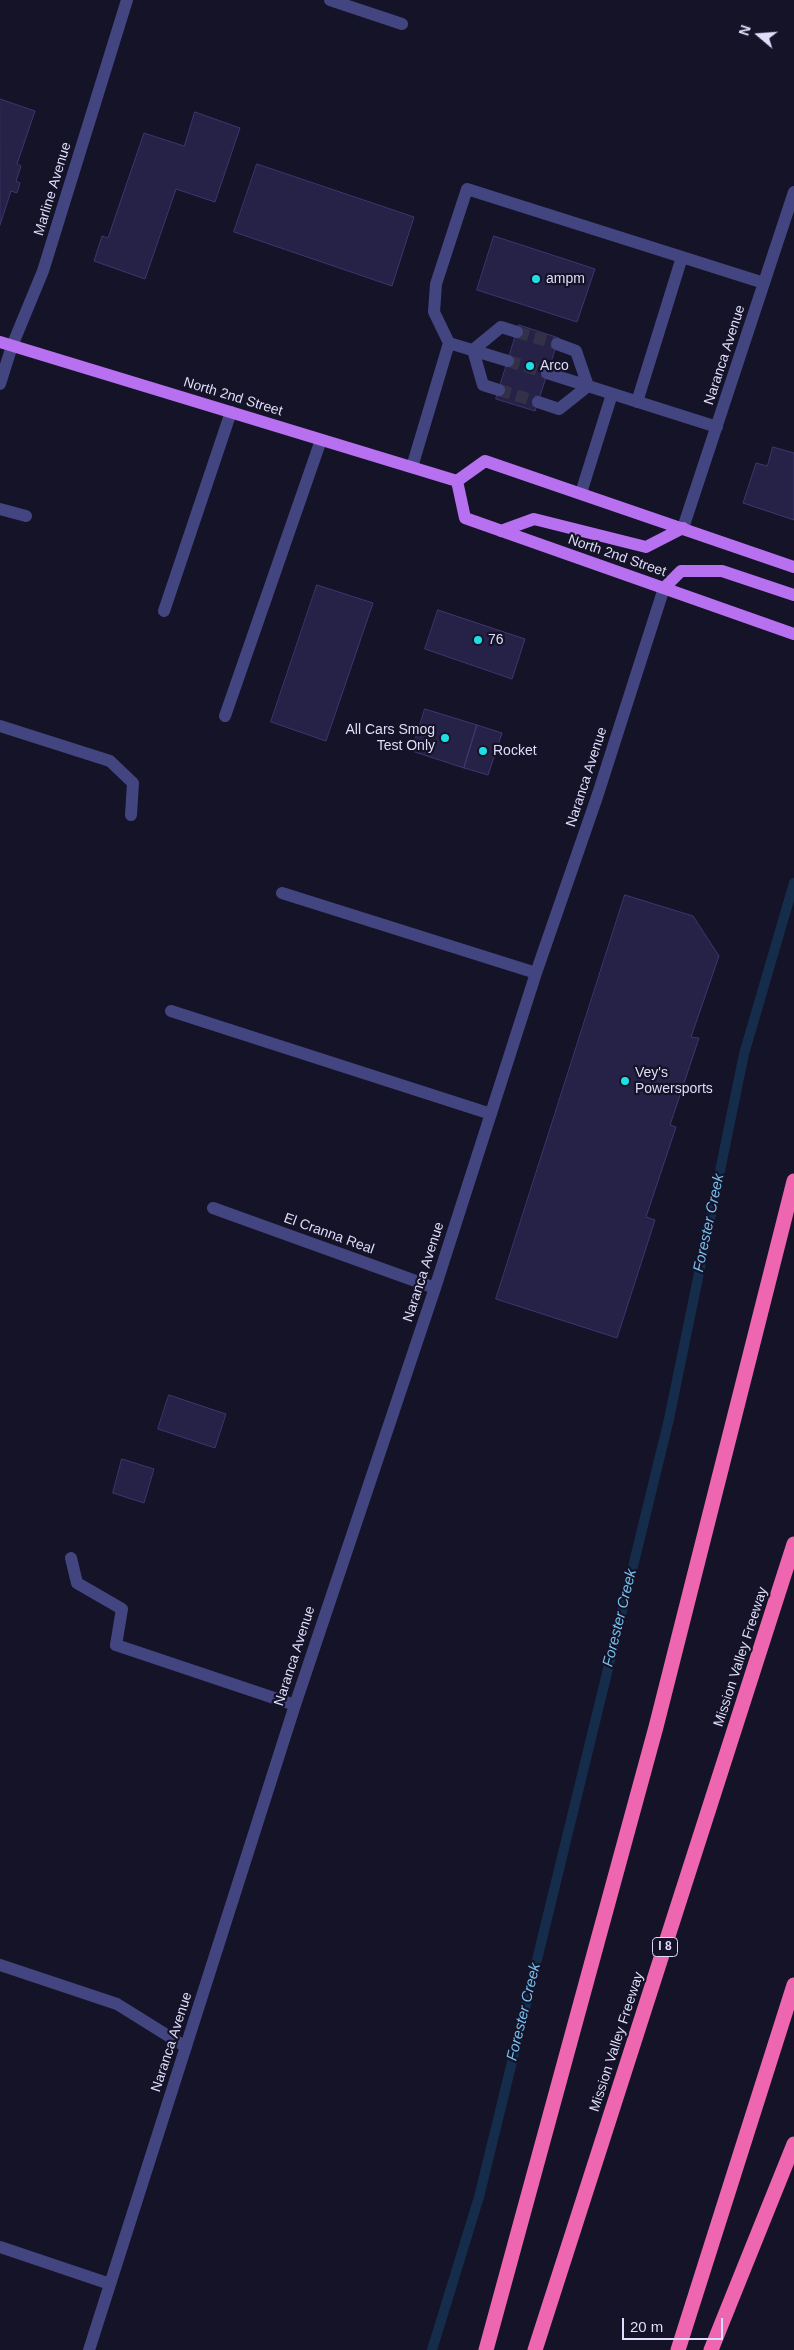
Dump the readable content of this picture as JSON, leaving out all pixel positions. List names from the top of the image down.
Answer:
{
  "streets": {
    "highway": ["Mission Valley Freeway", "I 8"],
    "main road": ["North 2nd Street"],
    "street": ["Marline Avenue", "Naranca Avenue", "El Cranna Real"]
  },
  "crossings": [
    ["Marline Avenue", "North 2nd Street"],
    ["Naranca Avenue", "North 2nd Street"],
    ["Naranca Avenue", "El Cranna Real"]
  ],
  "water": ["Forester Creek"],
  "places": [
    "ampm",
    "Arco",
    "76",
    "All Cars Smog Test Only",
    "Rocket",
    "Vey's Powersports"
  ],
  "scale_bar": "20 m",
  "north": "left"
}
